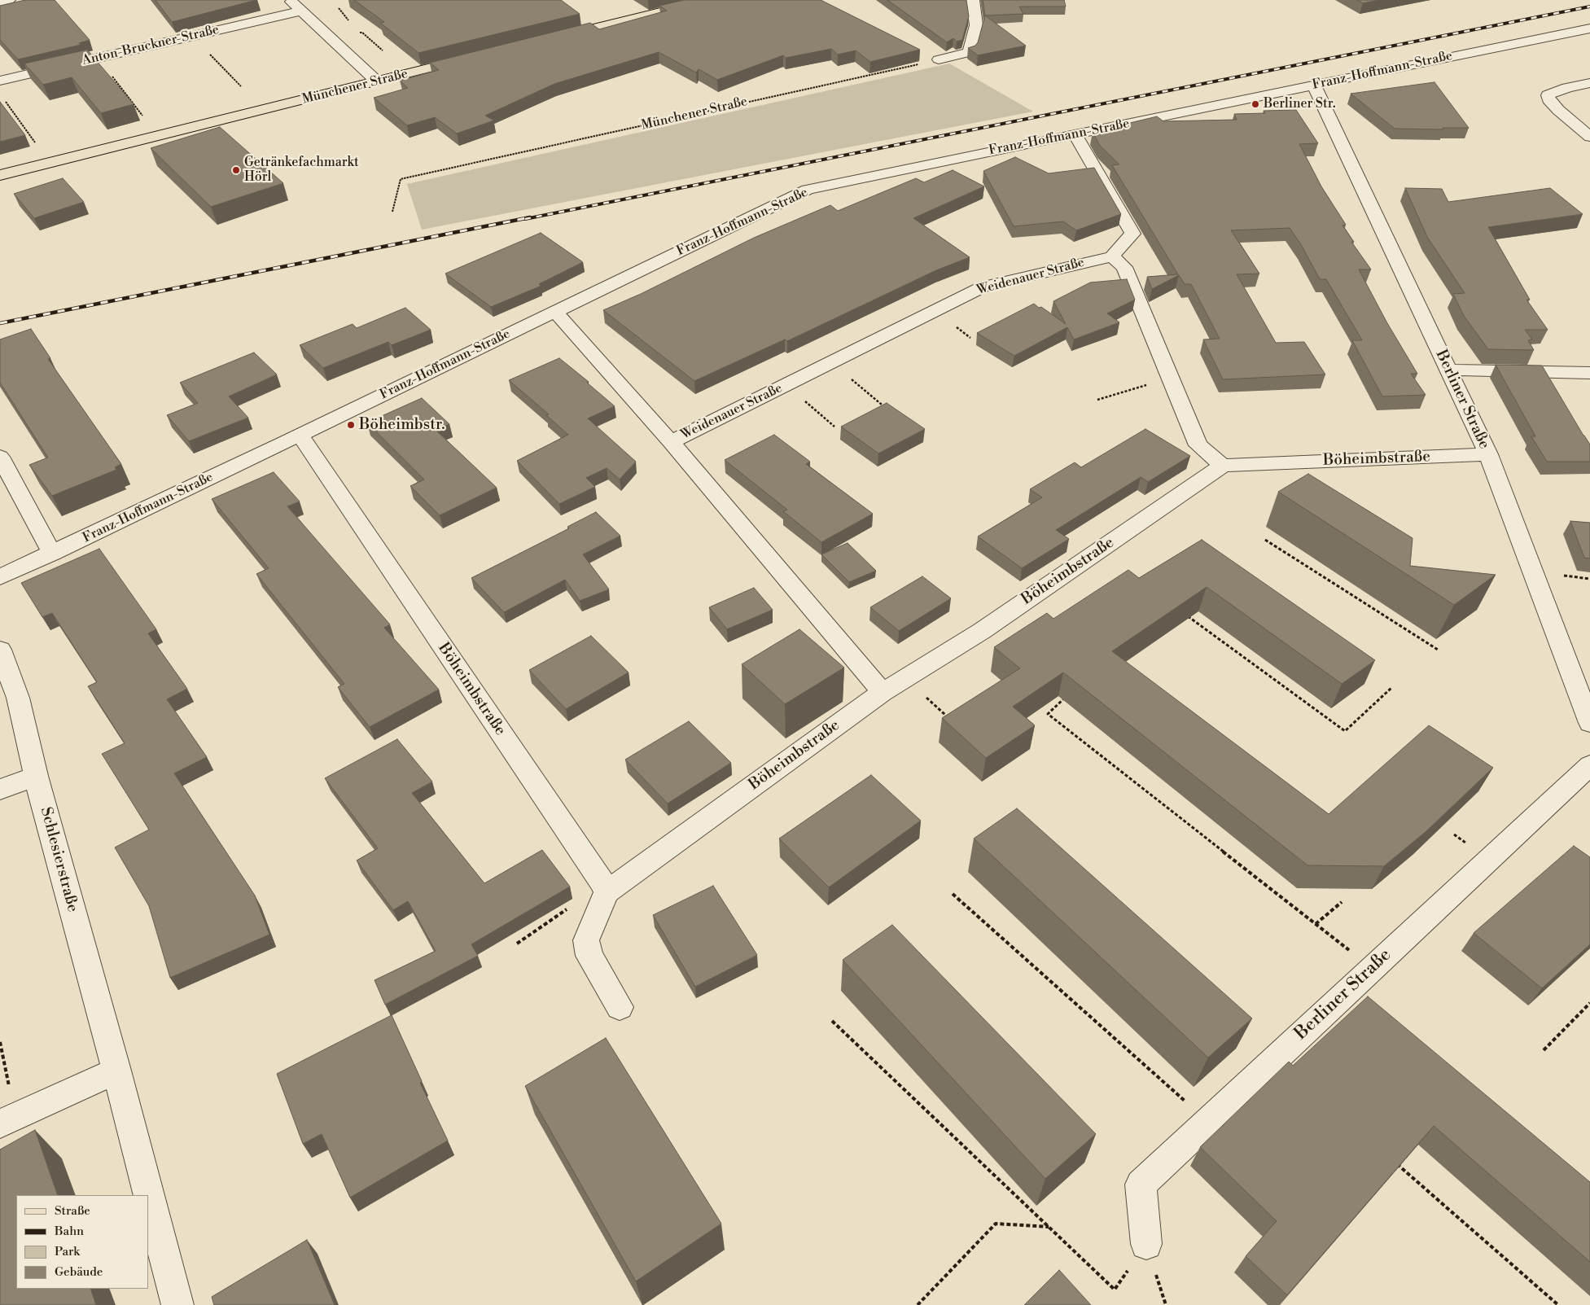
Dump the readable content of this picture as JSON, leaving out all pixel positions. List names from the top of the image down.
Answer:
{
  "streets": {
    "main road": ["Münchener Straße"],
    "street": [
      "Anton-Bruckner-Straße",
      "Franz-Hoffmann-Straße",
      "Weidenauer Straße",
      "Berliner Straße",
      "Böheimbstraße",
      "Schlesierstraße"
    ]
  },
  "crossings": [
    ["Franz-Hoffmann-Straße", "Weidenauer Straße"],
    ["Franz-Hoffmann-Straße", "Berliner Straße"],
    ["Franz-Hoffmann-Straße", "Böheimbstraße"],
    ["Weidenauer Straße", "Böheimbstraße"],
    ["Berliner Straße", "Böheimbstraße"]
  ],
  "places": ["Berliner Str.", "Getränkefachmarkt Hörl", "Böheimbstr."],
  "legend": [
    "Straße",
    "Bahn",
    "Park",
    "Gebäude"
  ]
}
